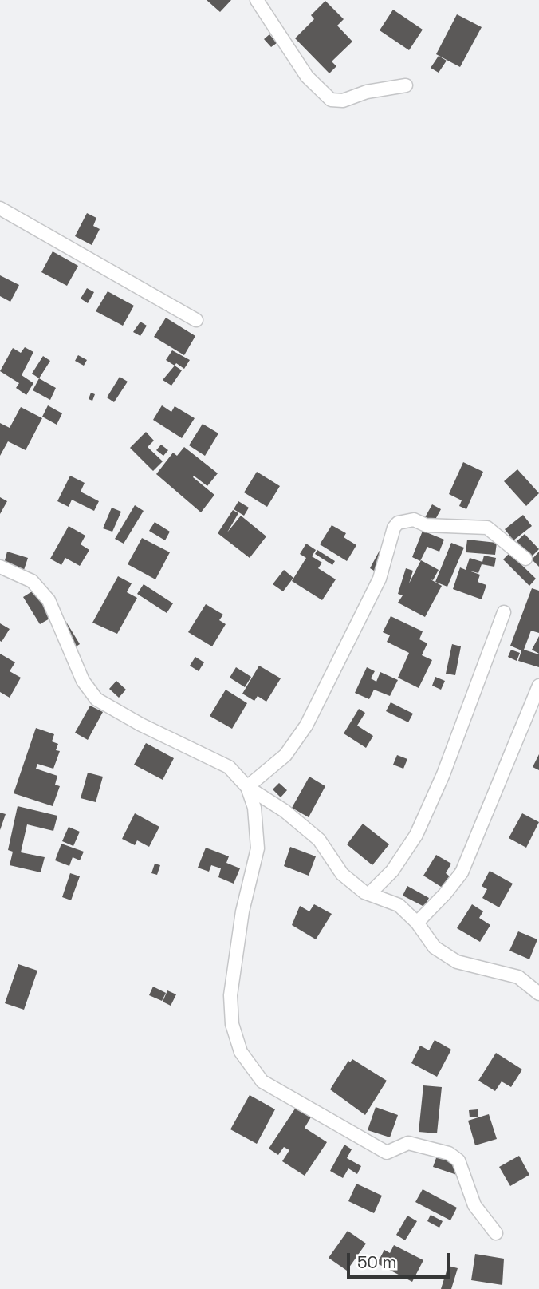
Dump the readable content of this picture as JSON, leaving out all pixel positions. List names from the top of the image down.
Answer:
{
  "scale_bar": "50 m"
}
